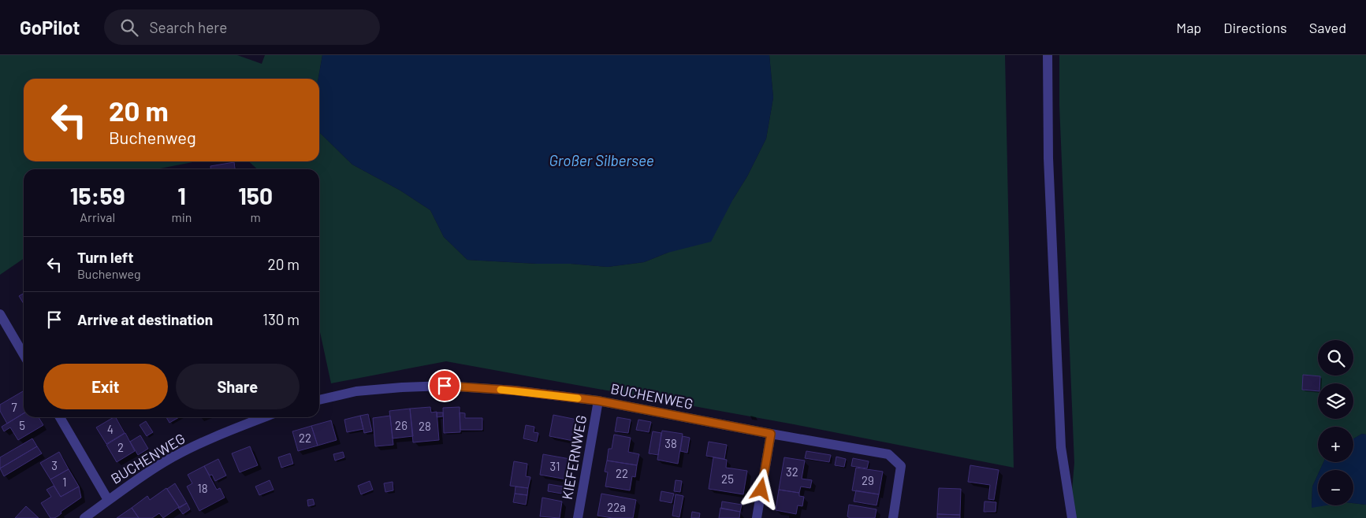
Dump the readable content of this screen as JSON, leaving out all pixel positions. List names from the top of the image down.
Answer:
{
  "streets": {
    "street": ["BUCHENWEG", "KIEFERNWEG"]
  },
  "crossings": [
    ["BUCHENWEG", "KIEFERNWEG"]
  ],
  "water": ["Großer Silbersee"],
  "house_numbers": [
    "7",
    "5",
    "26",
    "28",
    "4",
    "22",
    "38",
    "2",
    "3",
    "31",
    "32",
    "22",
    "25",
    "29",
    "1",
    "18",
    "22a"
  ],
  "page": {
    "header": "GoPilot",
    "search": "Search here",
    "nav": ["Map", "Directions", "Saved"],
    "turn": ["20 m", "Buchenweg"],
    "eta": [
      "15:59",
      "Arrival",
      "1",
      "min",
      "150",
      "m"
    ],
    "list": [
      {
        "name": "Turn left",
        "note": "Buchenweg",
        "value": "20 m"
      },
      {
        "name": "Arrive at destination",
        "value": "130 m"
      }
    ],
    "map_buttons": ["+", "−"],
    "buttons": ["Exit", "Share"]
  }
}
